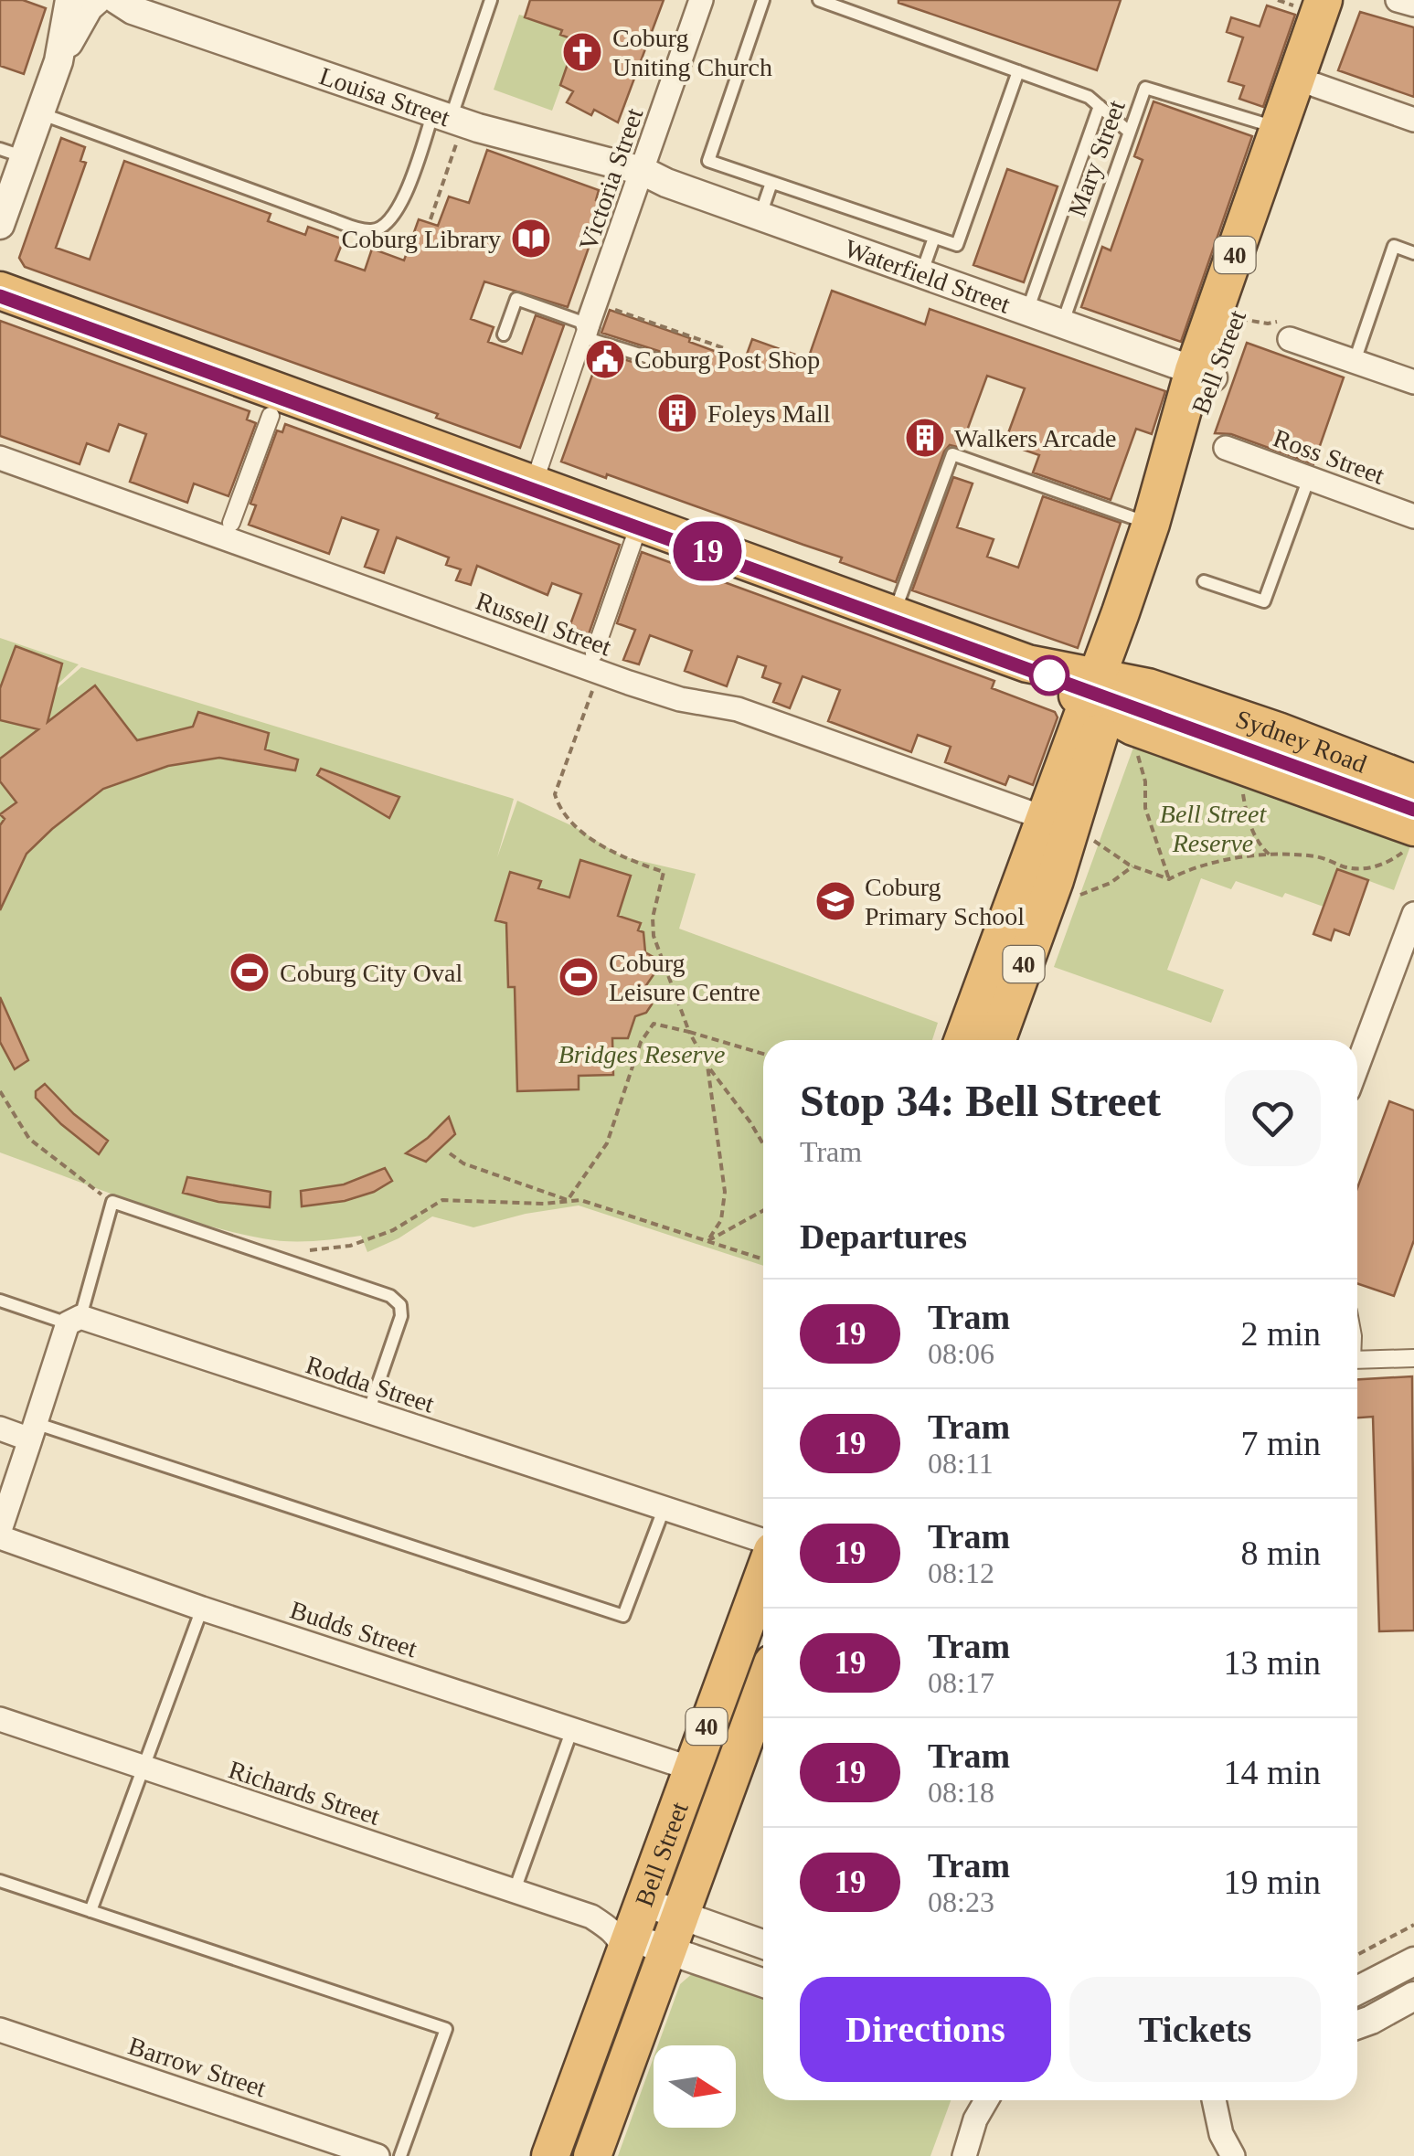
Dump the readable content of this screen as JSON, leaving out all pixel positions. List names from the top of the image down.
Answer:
{
  "streets": {
    "highway": ["40", "Bell Street", "Sydney Road"],
    "street": [
      "Louisa Street",
      "Victoria Street",
      "Waterfield Street",
      "Ross Street",
      "Russell Street",
      "Rodda Street",
      "Budds Street",
      "Richards Street",
      "Barrow Street"
    ],
    "lane": ["Mary Street"]
  },
  "crossings": [
    ["Louisa Street", "Victoria Street"],
    ["Louisa Street", "Waterfield Street"],
    ["Mary Street", "Waterfield Street"],
    ["Mary Street", "Bell Street"],
    ["Victoria Street", "Waterfield Street"],
    ["Waterfield Street", "Bell Street"],
    ["Bell Street", "Russell Street"],
    ["Bell Street", "Sydney Road"],
    ["Bell Street", "Budds Street"],
    ["Bell Street", "Richards Street"]
  ],
  "parks": ["Bell Street Reserve", "Bridges Reserve"],
  "places": {
    "church": ["Coburg Uniting Church"],
    "library": ["Coburg Library"],
    "public building": ["Coburg Post Shop"],
    "building": ["Foleys Mall", "Walkers Arcade"],
    "school or university": ["Coburg Primary School"],
    "sports": ["Coburg City Oval", "Coburg Leisure Centre"]
  },
  "lines": ["tram line 19"],
  "north": "right",
  "page": {
    "on_map": "19",
    "heading": [
      ["Stop 34: Bell Street", "Tram"],
      "Departures"
    ],
    "list": [
      {
        "mark": "19",
        "name": "Tram",
        "note": "08:06",
        "value": "2 min"
      },
      {
        "mark": "19",
        "name": "Tram",
        "note": "08:11",
        "value": "7 min"
      },
      {
        "mark": "19",
        "name": "Tram",
        "note": "08:12",
        "value": "8 min"
      },
      {
        "mark": "19",
        "name": "Tram",
        "note": "08:17",
        "value": "13 min"
      },
      {
        "mark": "19",
        "name": "Tram",
        "note": "08:18",
        "value": "14 min"
      },
      {
        "mark": "19",
        "name": "Tram",
        "note": "08:23",
        "value": "19 min"
      }
    ],
    "buttons": ["Directions", "Tickets"]
  }
}
